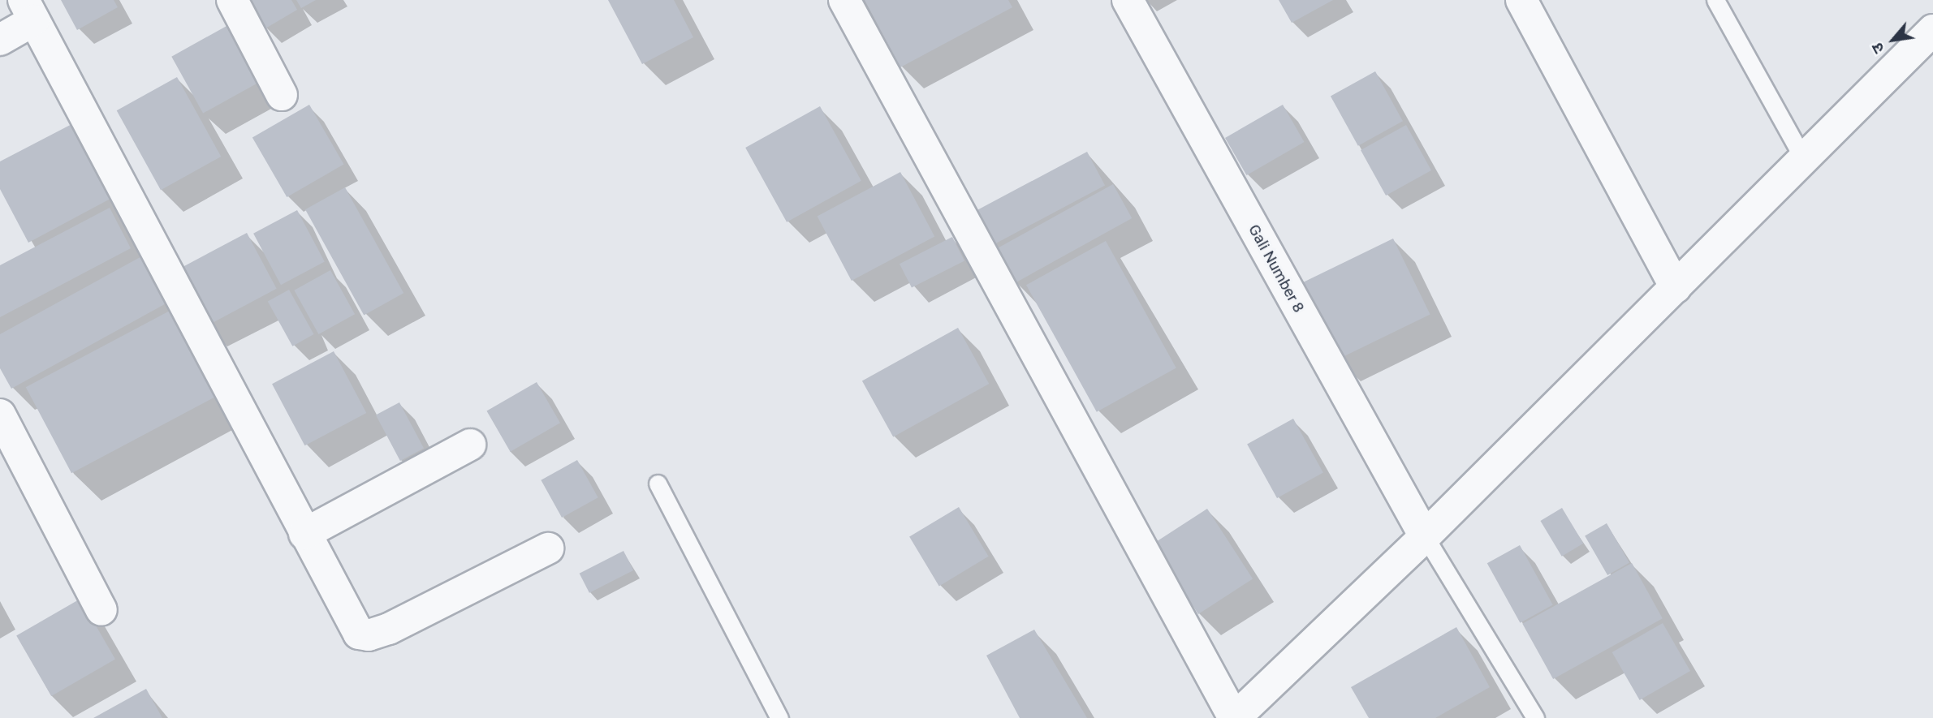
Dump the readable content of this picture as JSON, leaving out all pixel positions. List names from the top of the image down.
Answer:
{
  "streets": {
    "street": ["Gali Number 8"]
  },
  "north": "bottom left"
}
